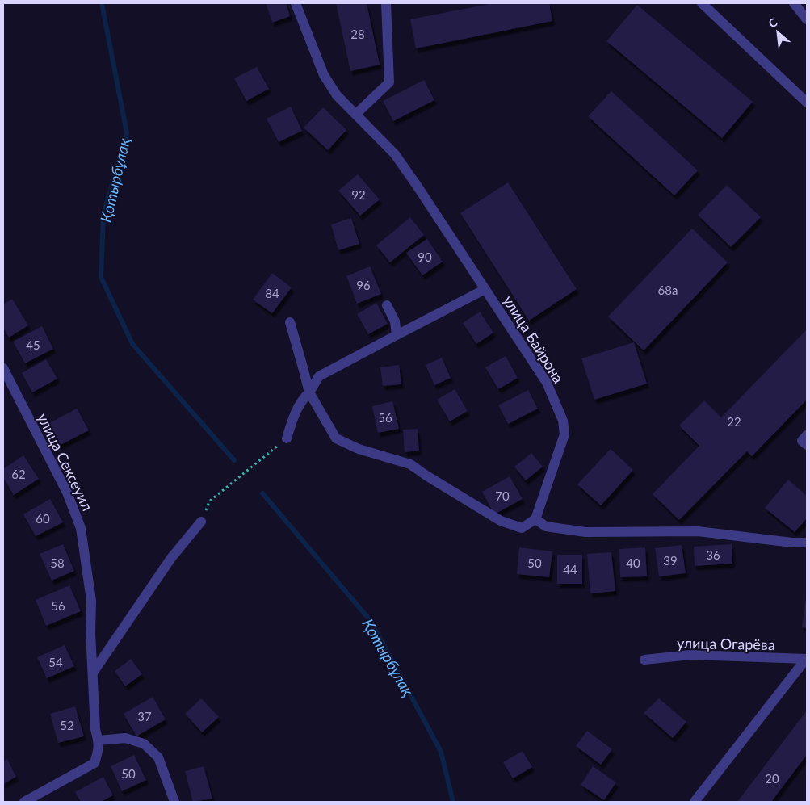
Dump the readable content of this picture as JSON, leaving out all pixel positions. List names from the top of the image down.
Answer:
{
  "streets": {
    "street": ["улица Байрона", "улица Сексеуил", "улица Огарёва"]
  },
  "water": ["Қотырбұлақ"],
  "house_numbers": [
    "28",
    "92",
    "90",
    "96",
    "68а",
    "84",
    "45",
    "56",
    "22",
    "62",
    "70",
    "60",
    "36",
    "39",
    "58",
    "50",
    "40",
    "44",
    "56",
    "54",
    "37",
    "52",
    "50",
    "20"
  ],
  "north": "top left"
}
